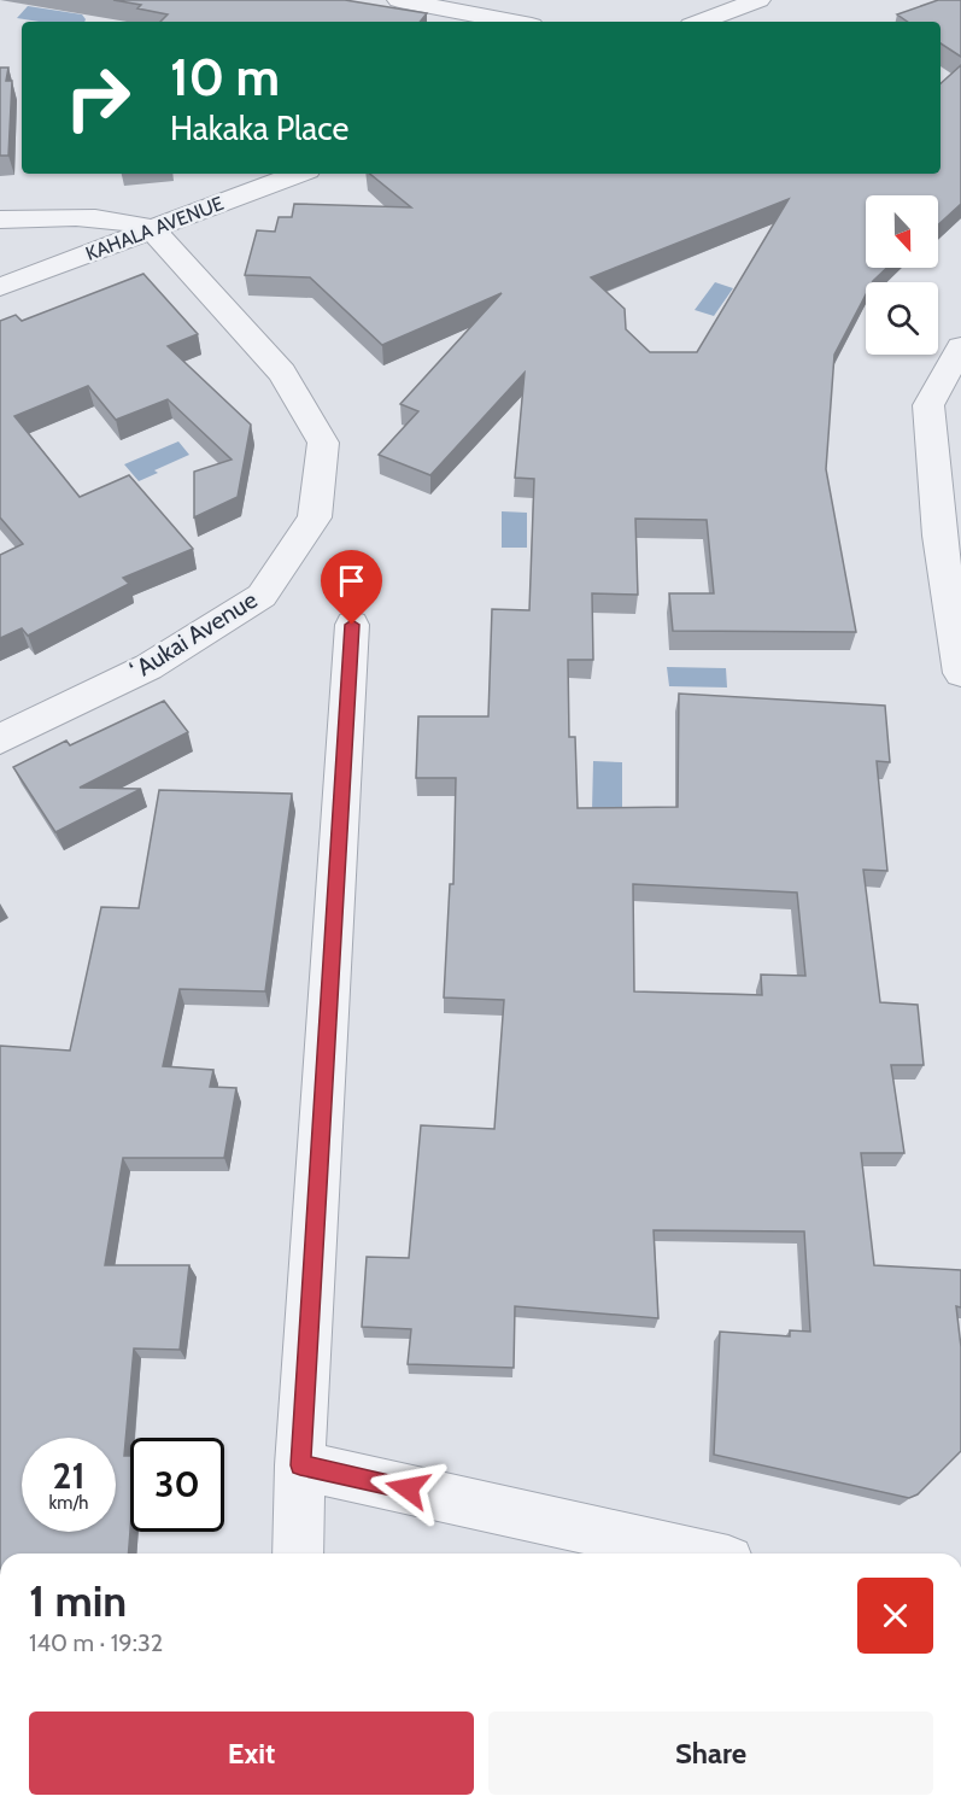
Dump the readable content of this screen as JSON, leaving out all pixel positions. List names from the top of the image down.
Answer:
{
  "streets": {
    "street": ["KAHALA AVENUE", "ʻAukai Avenue"]
  },
  "crossings": [
    ["KAHALA AVENUE", "ʻAukai Avenue"]
  ],
  "north": "bottom",
  "page": {
    "turn": ["10 m", "Hakaka Place"],
    "speed": "21 km/h",
    "limit": "30",
    "heading": ["1 min", "140 m · 19:32"],
    "buttons": ["Exit", "Share"]
  }
}
